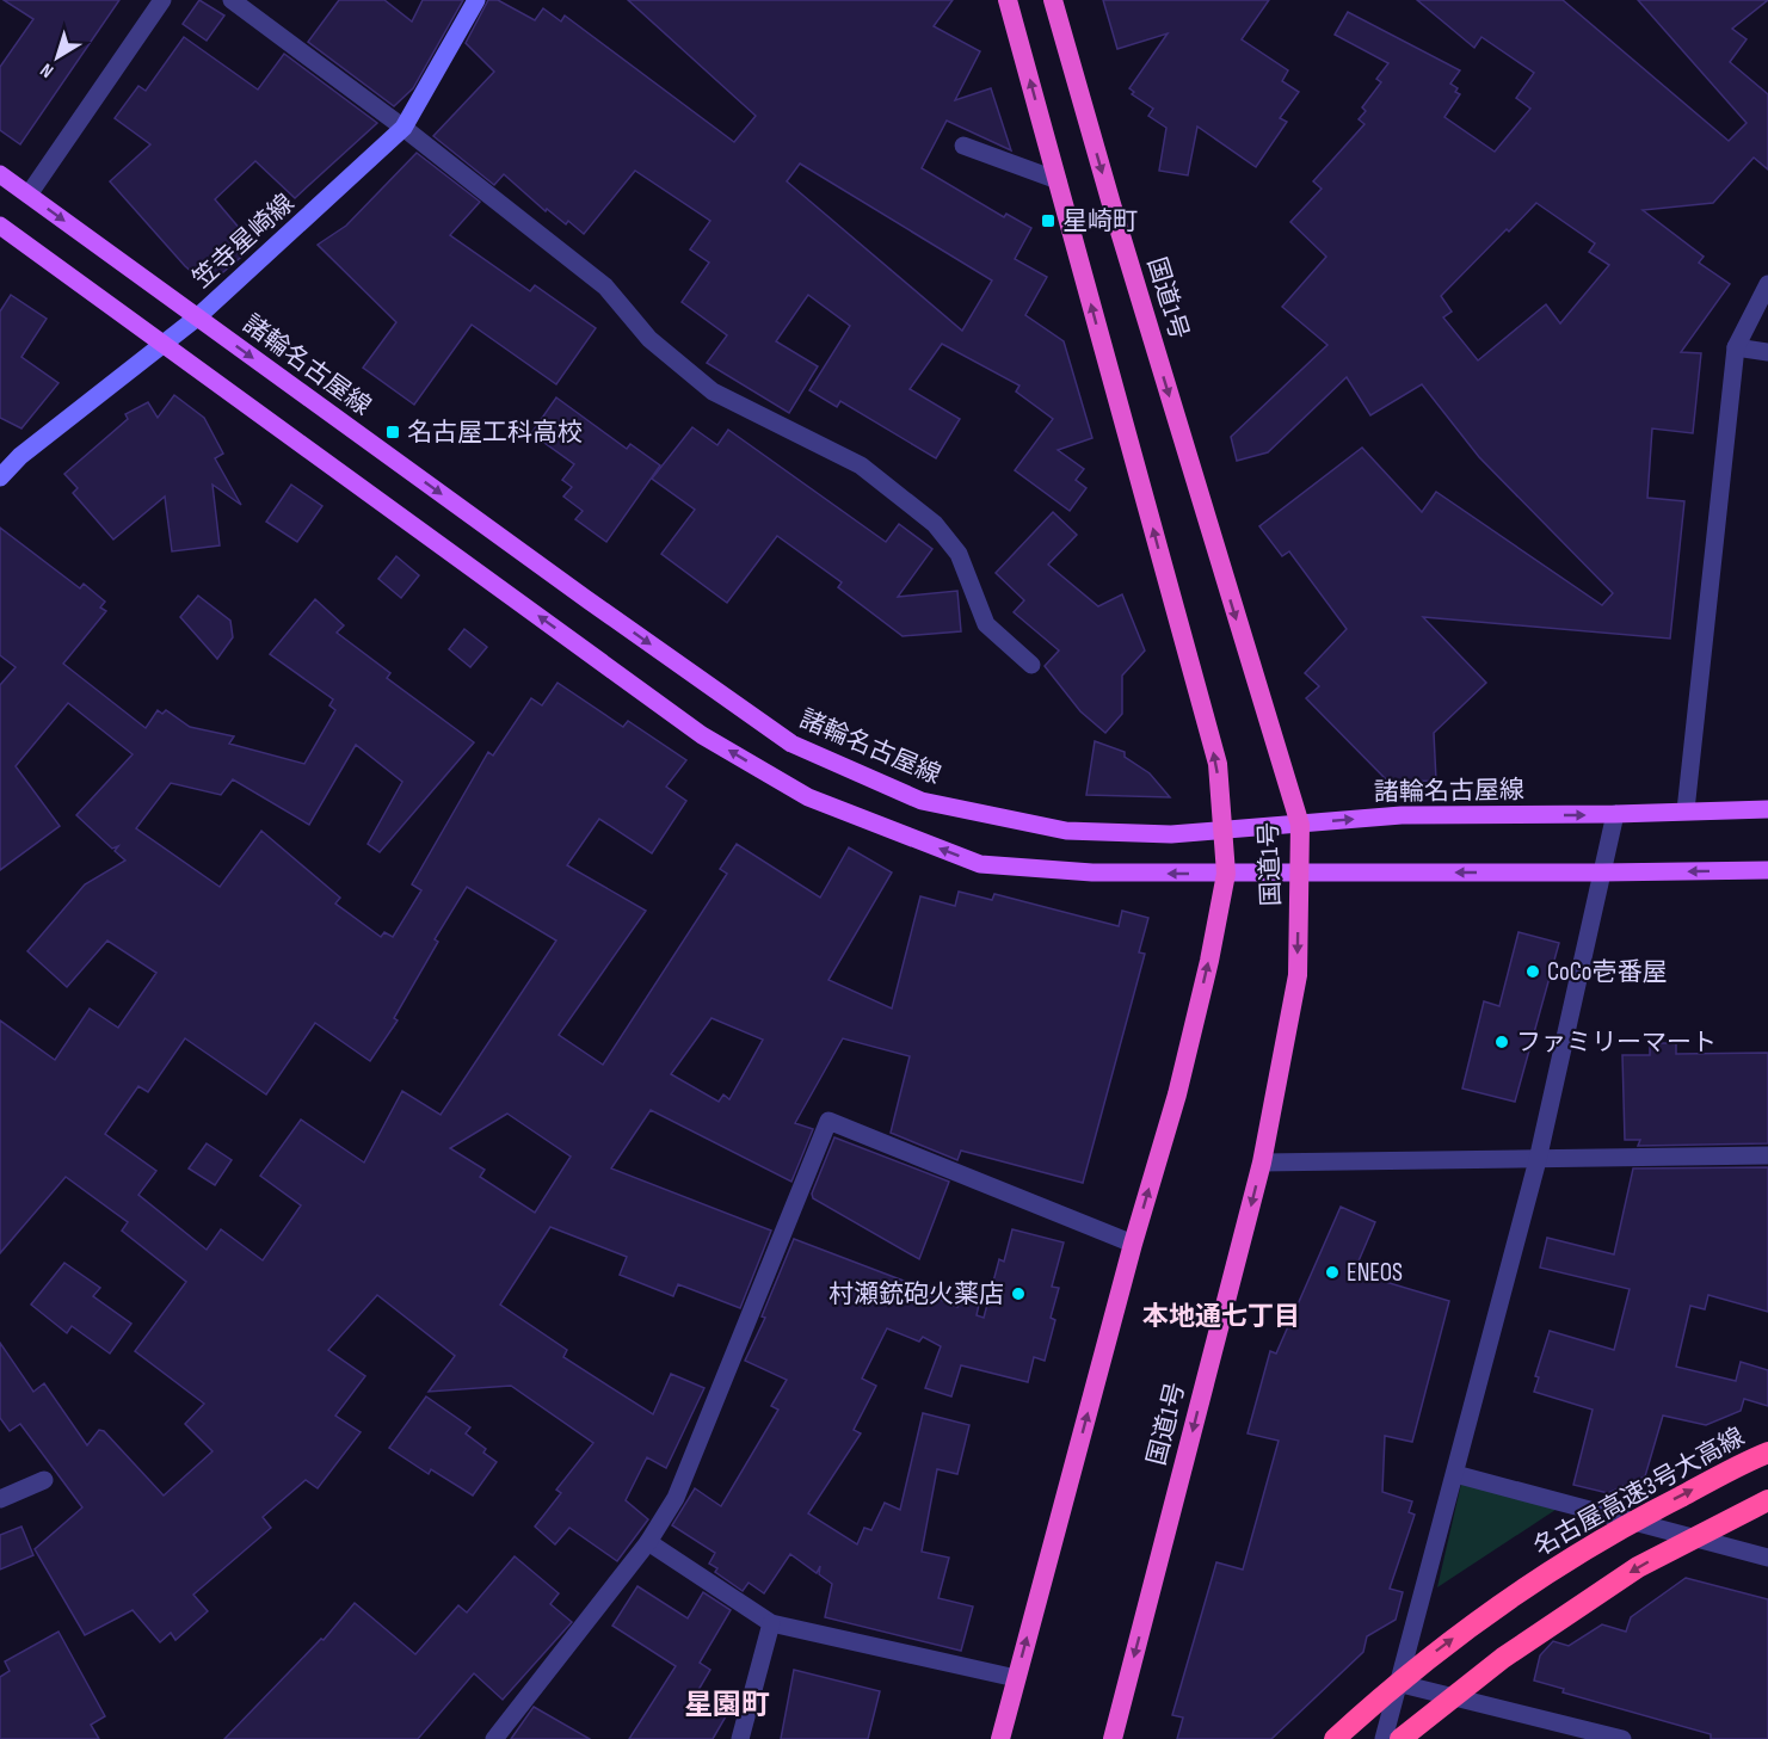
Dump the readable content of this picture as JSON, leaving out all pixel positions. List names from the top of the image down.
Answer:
{
  "streets": {
    "highway": ["国道1号", "名古屋高速3号大高線"],
    "main road": ["笠寺星崎線", "諸輪名古屋線"]
  },
  "crossings": [
    ["笠寺星崎線", "諸輪名古屋線"],
    ["国道1号", "諸輪名古屋線"]
  ],
  "districts": ["本地通七丁目", "星園町"],
  "places": {
    "transit": ["星崎町", "名古屋工科高校"],
    "other": [
      "CoCo壱番屋",
      "ファミリーマート",
      "ENEOS",
      "村瀬銃砲火薬店"
    ]
  },
  "north": "bottom left"
}
